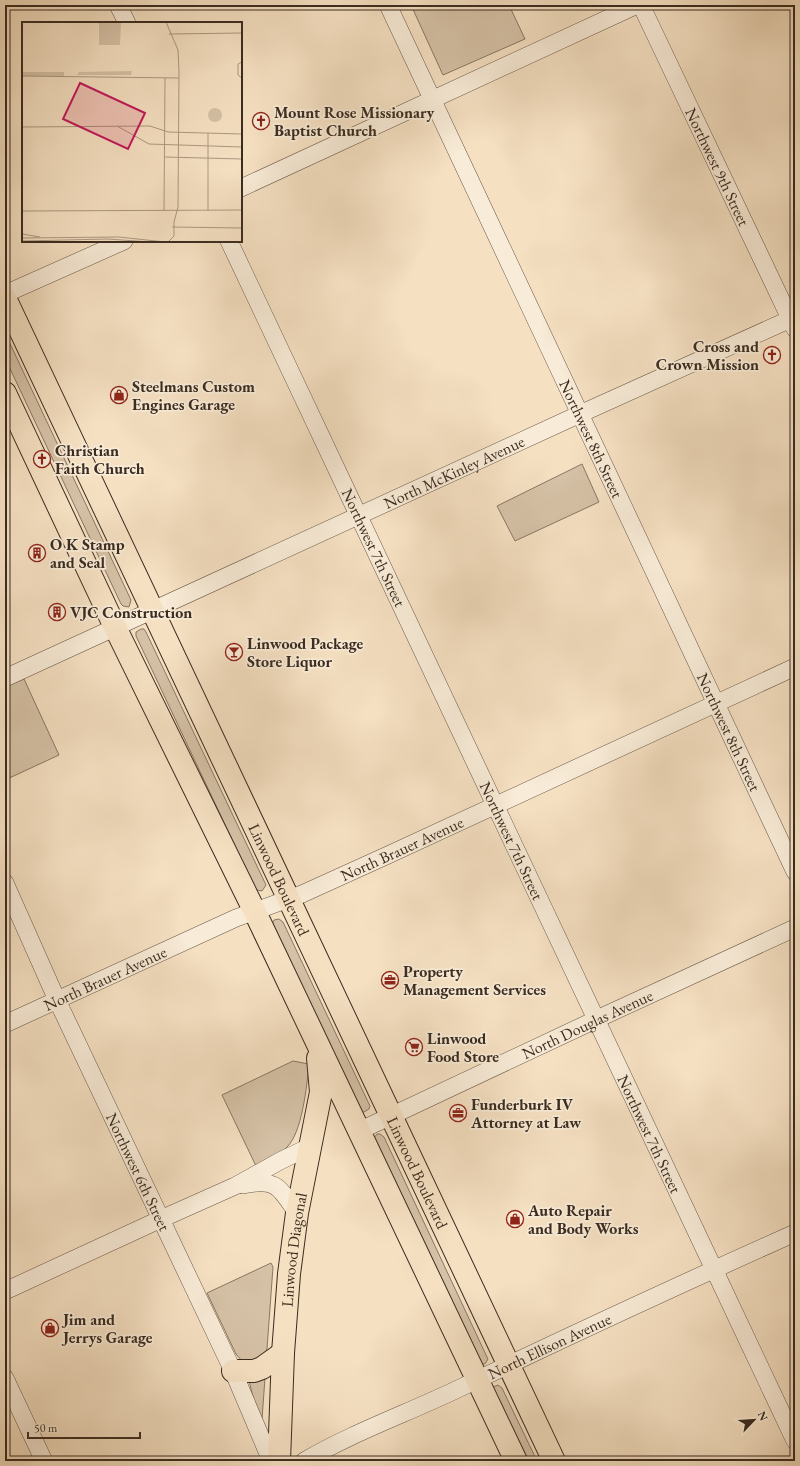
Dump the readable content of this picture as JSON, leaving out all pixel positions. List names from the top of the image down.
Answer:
{
  "streets": {
    "main road": ["Linwood Boulevard", "Linwood Diagonal"],
    "street": [
      "Northwest 9th Street",
      "Northwest 8th Street",
      "North McKinley Avenue",
      "Northwest 7th Street",
      "North Brauer Avenue",
      "North Douglas Avenue",
      "Northwest 6th Street",
      "North Ellison Avenue"
    ]
  },
  "crossings": [
    ["Northwest 9th Street", "North McKinley Avenue"],
    ["Northwest 8th Street", "North McKinley Avenue"],
    ["Northwest 8th Street", "North Brauer Avenue"],
    ["North McKinley Avenue", "Northwest 7th Street"],
    ["North McKinley Avenue", "Linwood Boulevard"],
    ["Northwest 7th Street", "North Brauer Avenue"],
    ["Northwest 7th Street", "North Douglas Avenue"],
    ["Northwest 7th Street", "North Ellison Avenue"],
    ["North Brauer Avenue", "Linwood Boulevard"],
    ["North Brauer Avenue", "Northwest 6th Street"],
    ["Linwood Boulevard", "North Douglas Avenue"],
    ["Linwood Boulevard", "North Ellison Avenue"]
  ],
  "places": {
    "church": ["Mount Rose Missionary Baptist Church", "Cross and Crown Mission", "Christian Faith Church"],
    "shop": ["Steelmans Custom Engines Garage", "Auto Repair and Body Works", "Jim and Jerrys Garage"],
    "building": ["O K Stamp and Seal", "VJC Construction"],
    "bar": ["Linwood Package Store Liquor"],
    "office": ["Property Management Services", "Funderburk IV Attorney at Law"],
    "supermarket": ["Linwood Food Store"]
  },
  "scale_bar": "50 m",
  "north": "top right"
}
